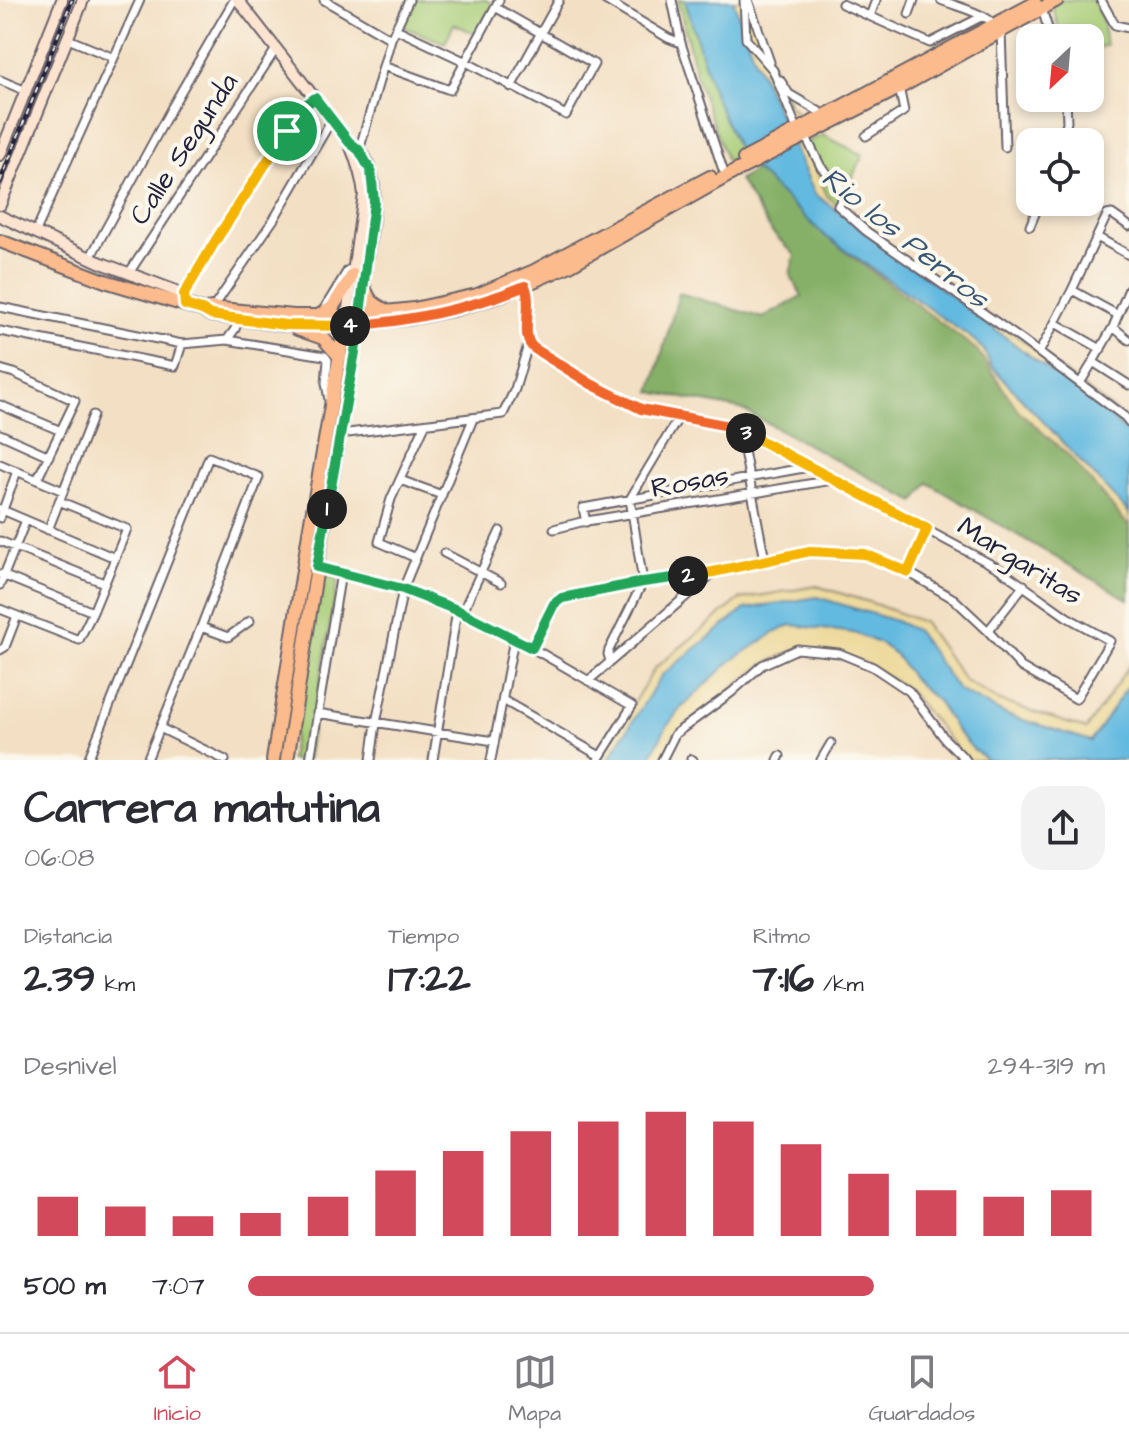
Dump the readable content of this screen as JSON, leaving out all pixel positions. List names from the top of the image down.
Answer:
{
  "streets": {
    "street": ["Calle Segunda", "Rosas", "Margaritas"]
  },
  "crossings": [
    ["Rosas", "Margaritas"]
  ],
  "water": ["Rio los Perros"],
  "north": "bottom left",
  "page": {
    "pins": [
      "4",
      "3",
      "1",
      "2"
    ],
    "heading": ["Carrera matutina", "06:08"],
    "stats": [
      ["Distancia", "2.39 km"],
      ["Tiempo", "17:22"],
      ["Ritmo", "7:16 /km"]
    ],
    "chart": ["Desnivel", "294–319 m"],
    "list": [
      {
        "name": "500 m",
        "note": "7:07"
      }
    ],
    "tabs": ["Inicio", "Mapa", "Guardados"]
  }
}
